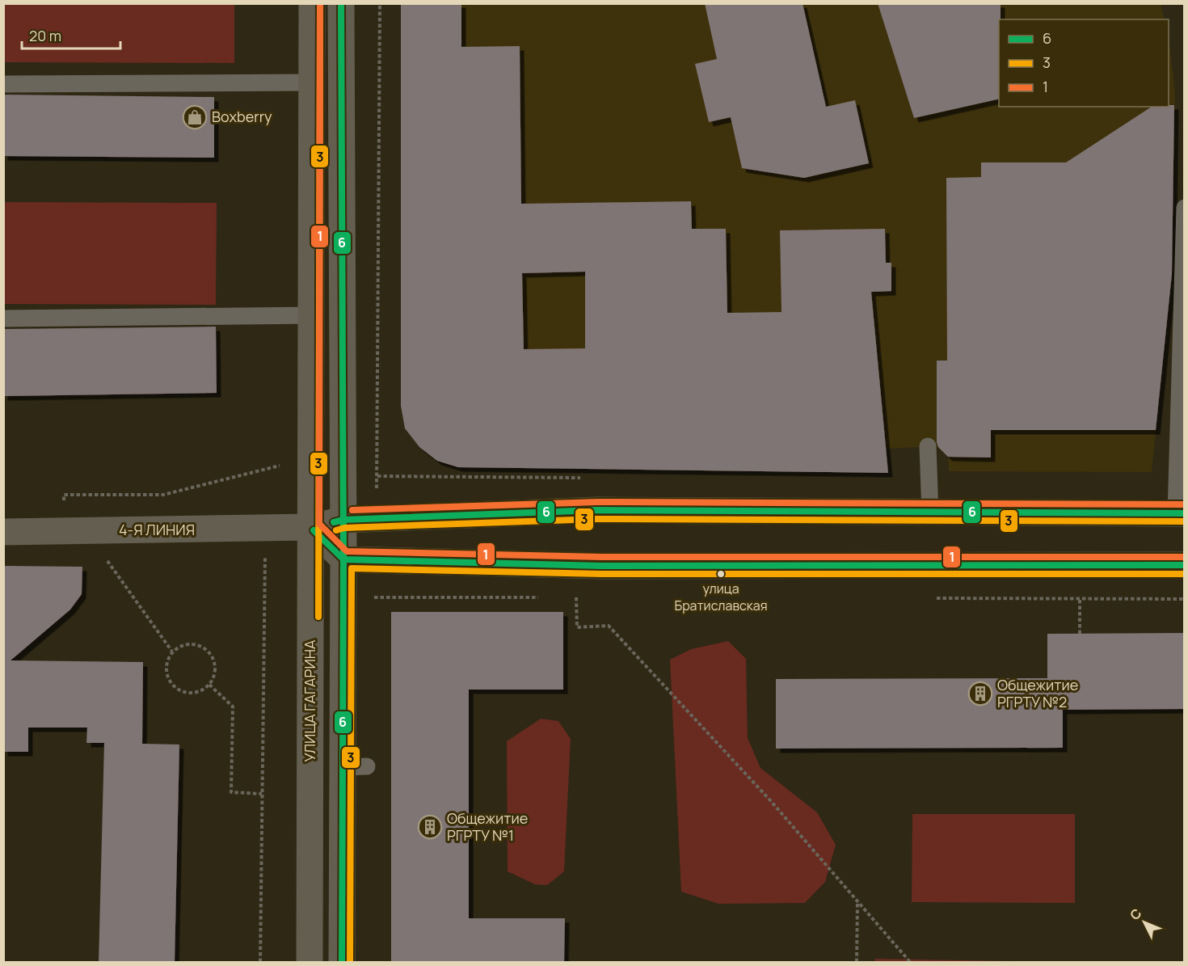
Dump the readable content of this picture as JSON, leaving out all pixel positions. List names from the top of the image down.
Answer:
{
  "streets": {
    "street": ["4-Я ЛИНИЯ", "УЛИЦА ГАГАРИНА"]
  },
  "crossings": [
    ["4-Я ЛИНИЯ", "УЛИЦА ГАГАРИНА"]
  ],
  "places": {
    "shop": ["Boxberry"],
    "other": ["улица Братиславская"],
    "building": ["Общежитие РГРТУ №2", "Общежитие РГРТУ №1"]
  },
  "lines": ["transit line 6", "transit line 3", "transit line 1"],
  "legend": ["6", "3", "1"],
  "scale_bar": "20 m",
  "north": "top left"
}
